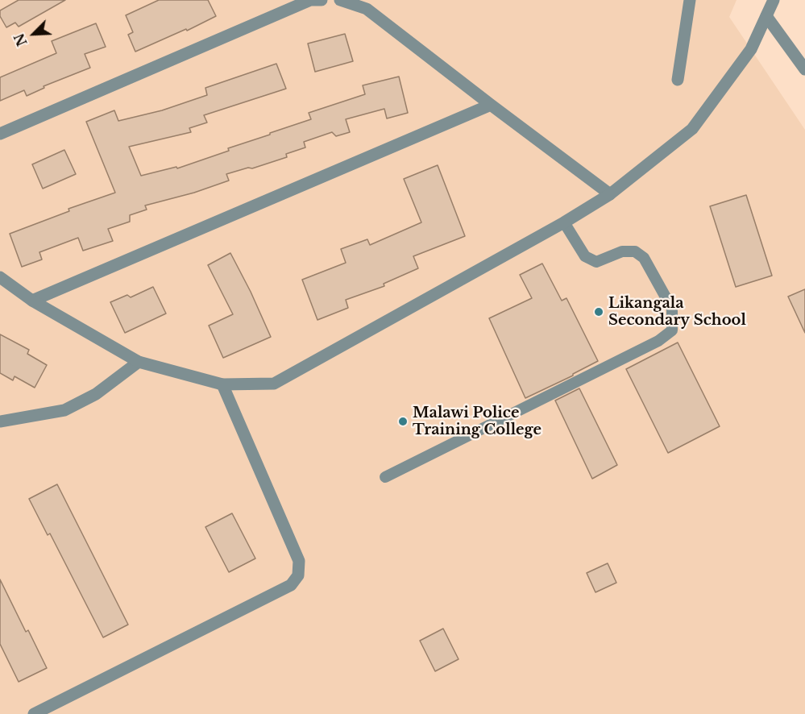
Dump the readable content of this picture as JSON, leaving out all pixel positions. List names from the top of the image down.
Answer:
{
  "places": ["Likangala Secondary School", "Malawi Police Training College"],
  "north": "bottom left"
}
